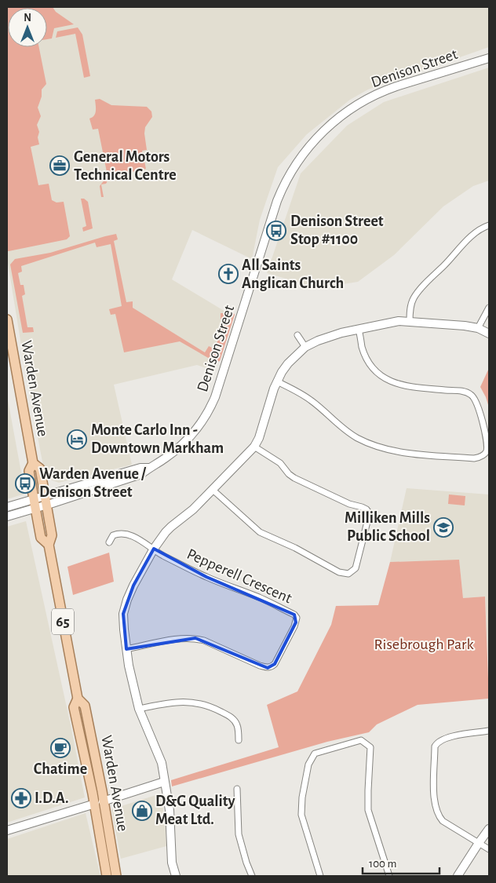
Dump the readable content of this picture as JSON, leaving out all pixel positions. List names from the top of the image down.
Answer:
{
  "streets": {
    "main road": ["Warden Avenue", "65"],
    "street": ["Denison Street", "Pepperell Crescent"]
  },
  "crossings": [
    ["Denison Street", "Warden Avenue"]
  ],
  "parks": ["Risebrough Park"],
  "places": {
    "office": ["General Motors Technical Centre"],
    "bus stop": ["Denison Street Stop #1100", "Warden Avenue / Denison Street"],
    "church": ["All Saints Anglican Church"],
    "hotel": ["Monte Carlo Inn - Downtown Markham"],
    "school or university": ["Milliken Mills Public School"],
    "cafe": ["Chatime"],
    "pharmacy": ["I.D.A."],
    "shop": ["D&G Quality Meat Ltd."]
  },
  "scale_bar": "100 m",
  "north": "top"
}
